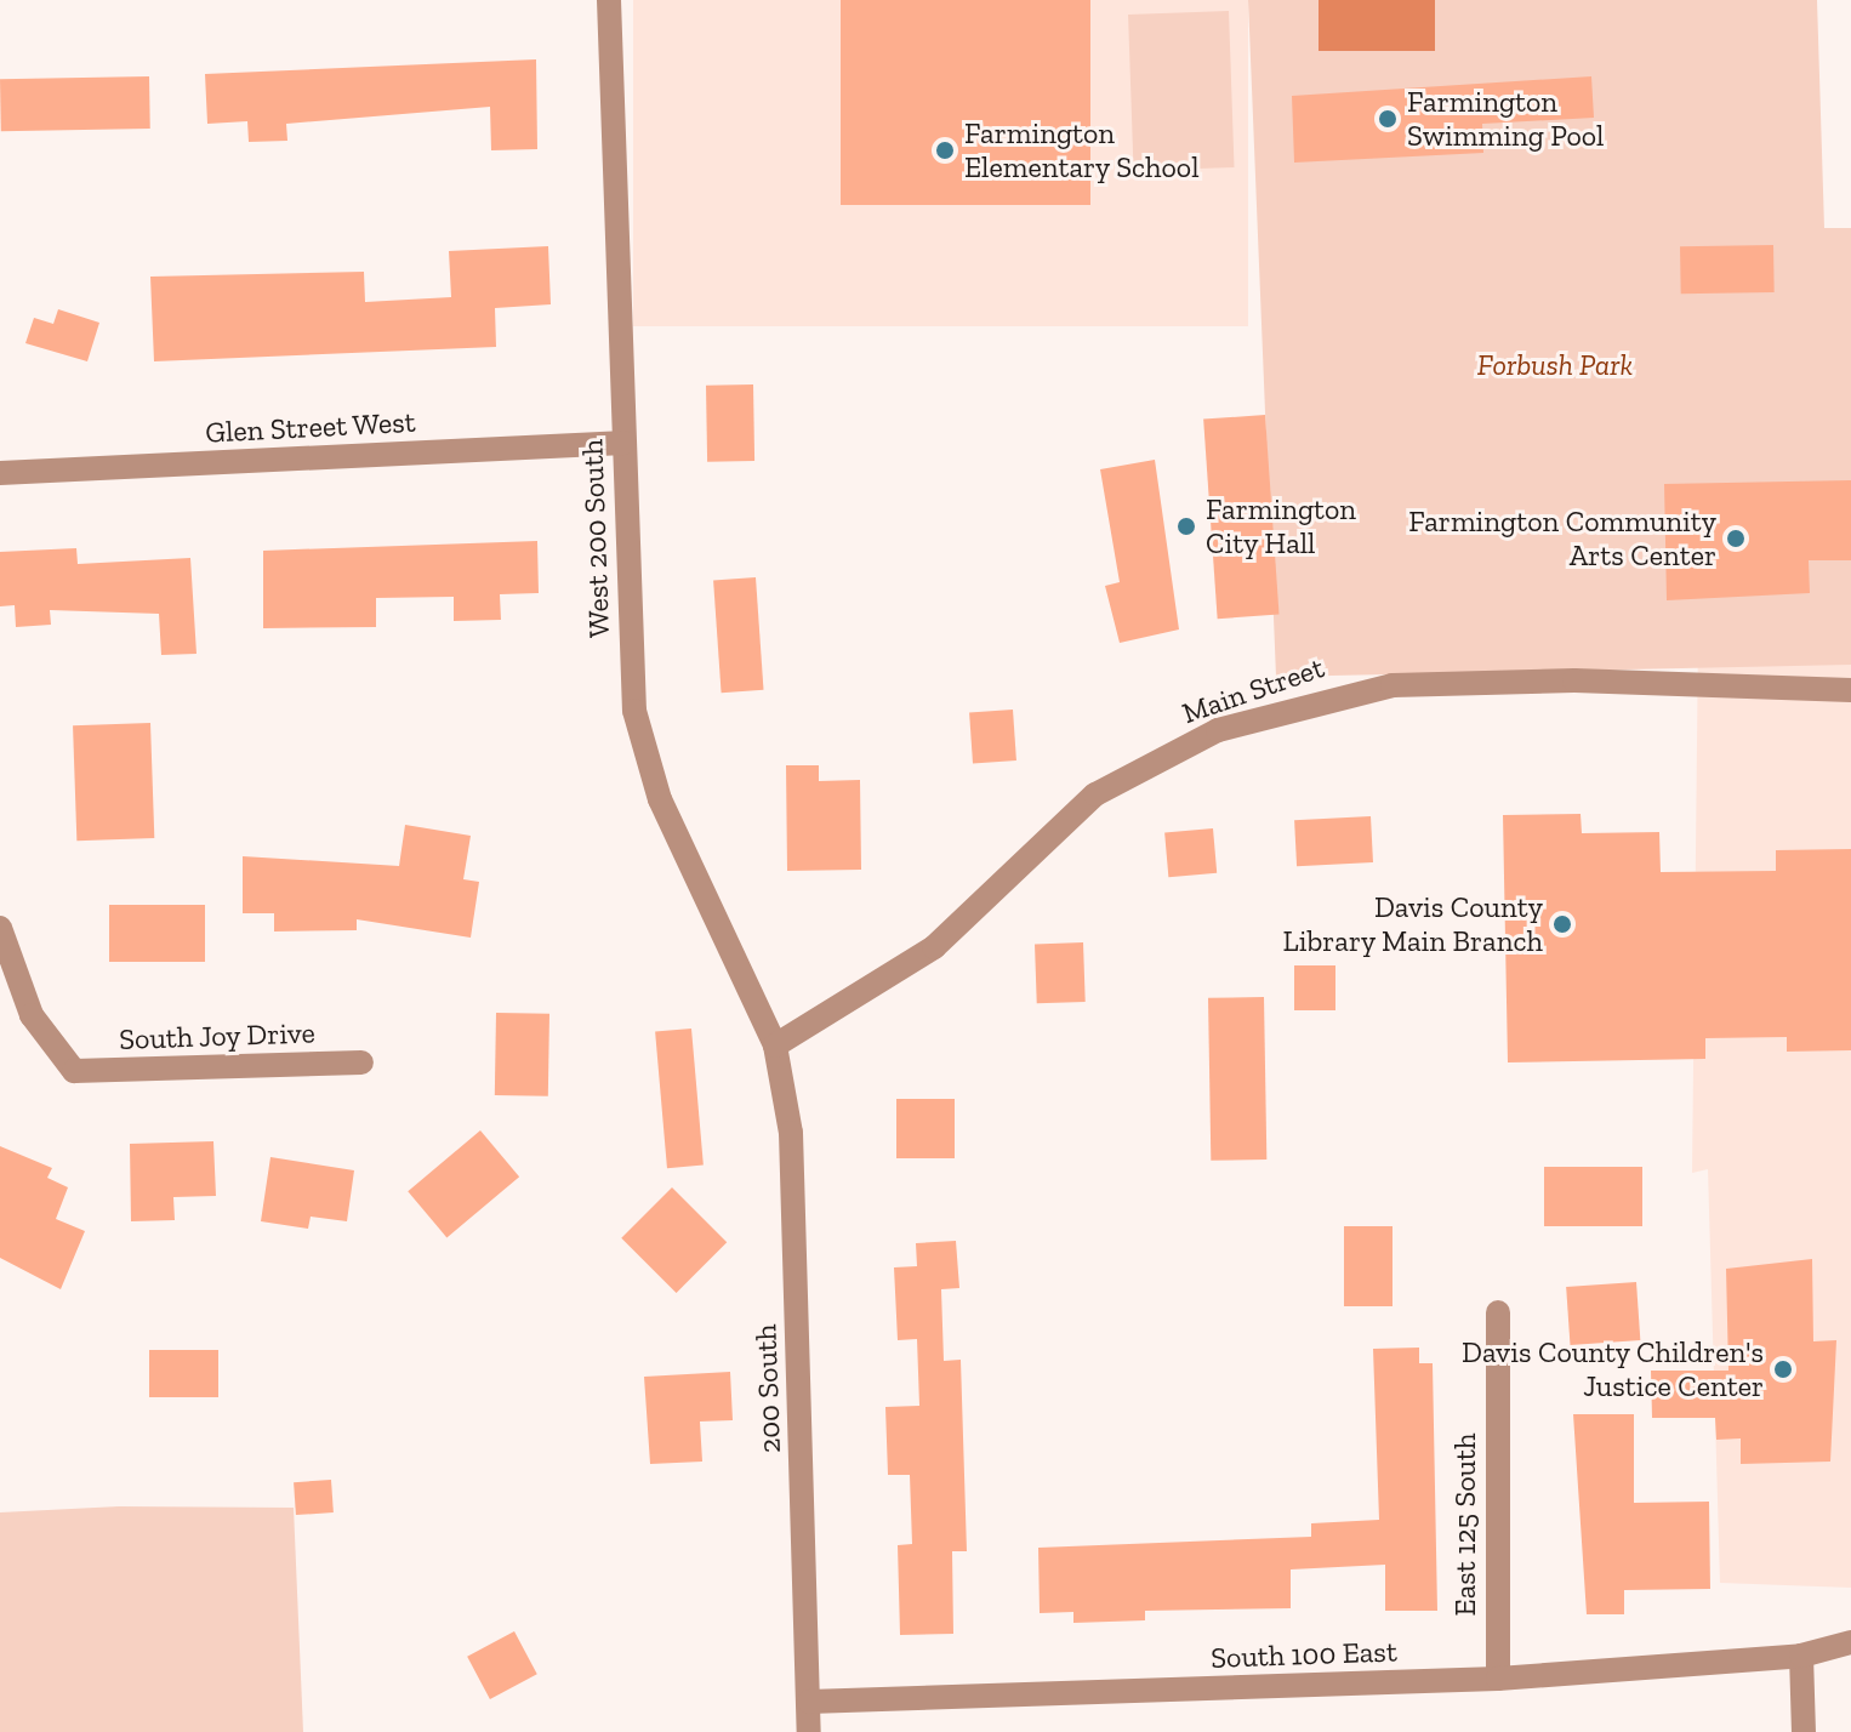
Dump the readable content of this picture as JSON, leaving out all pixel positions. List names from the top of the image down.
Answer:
{
  "streets": {
    "street": [
      "Glen Street West",
      "West 200 South",
      "Main Street",
      "South Joy Drive",
      "200 South",
      "East 125 South",
      "South 100 East"
    ]
  },
  "crossings": [
    ["Glen Street West", "West 200 South"],
    ["West 200 South", "Main Street"],
    ["West 200 South", "200 South"],
    ["Main Street", "200 South"],
    ["200 South", "South 100 East"],
    ["East 125 South", "South 100 East"]
  ],
  "parks": ["Forbush Park"],
  "places": [
    "Farmington Swimming Pool",
    "Farmington Elementary School",
    "Farmington City Hall",
    "Farmington Community Arts Center",
    "Davis County Library Main Branch",
    "Davis County Children's Justice Center"
  ]
}
